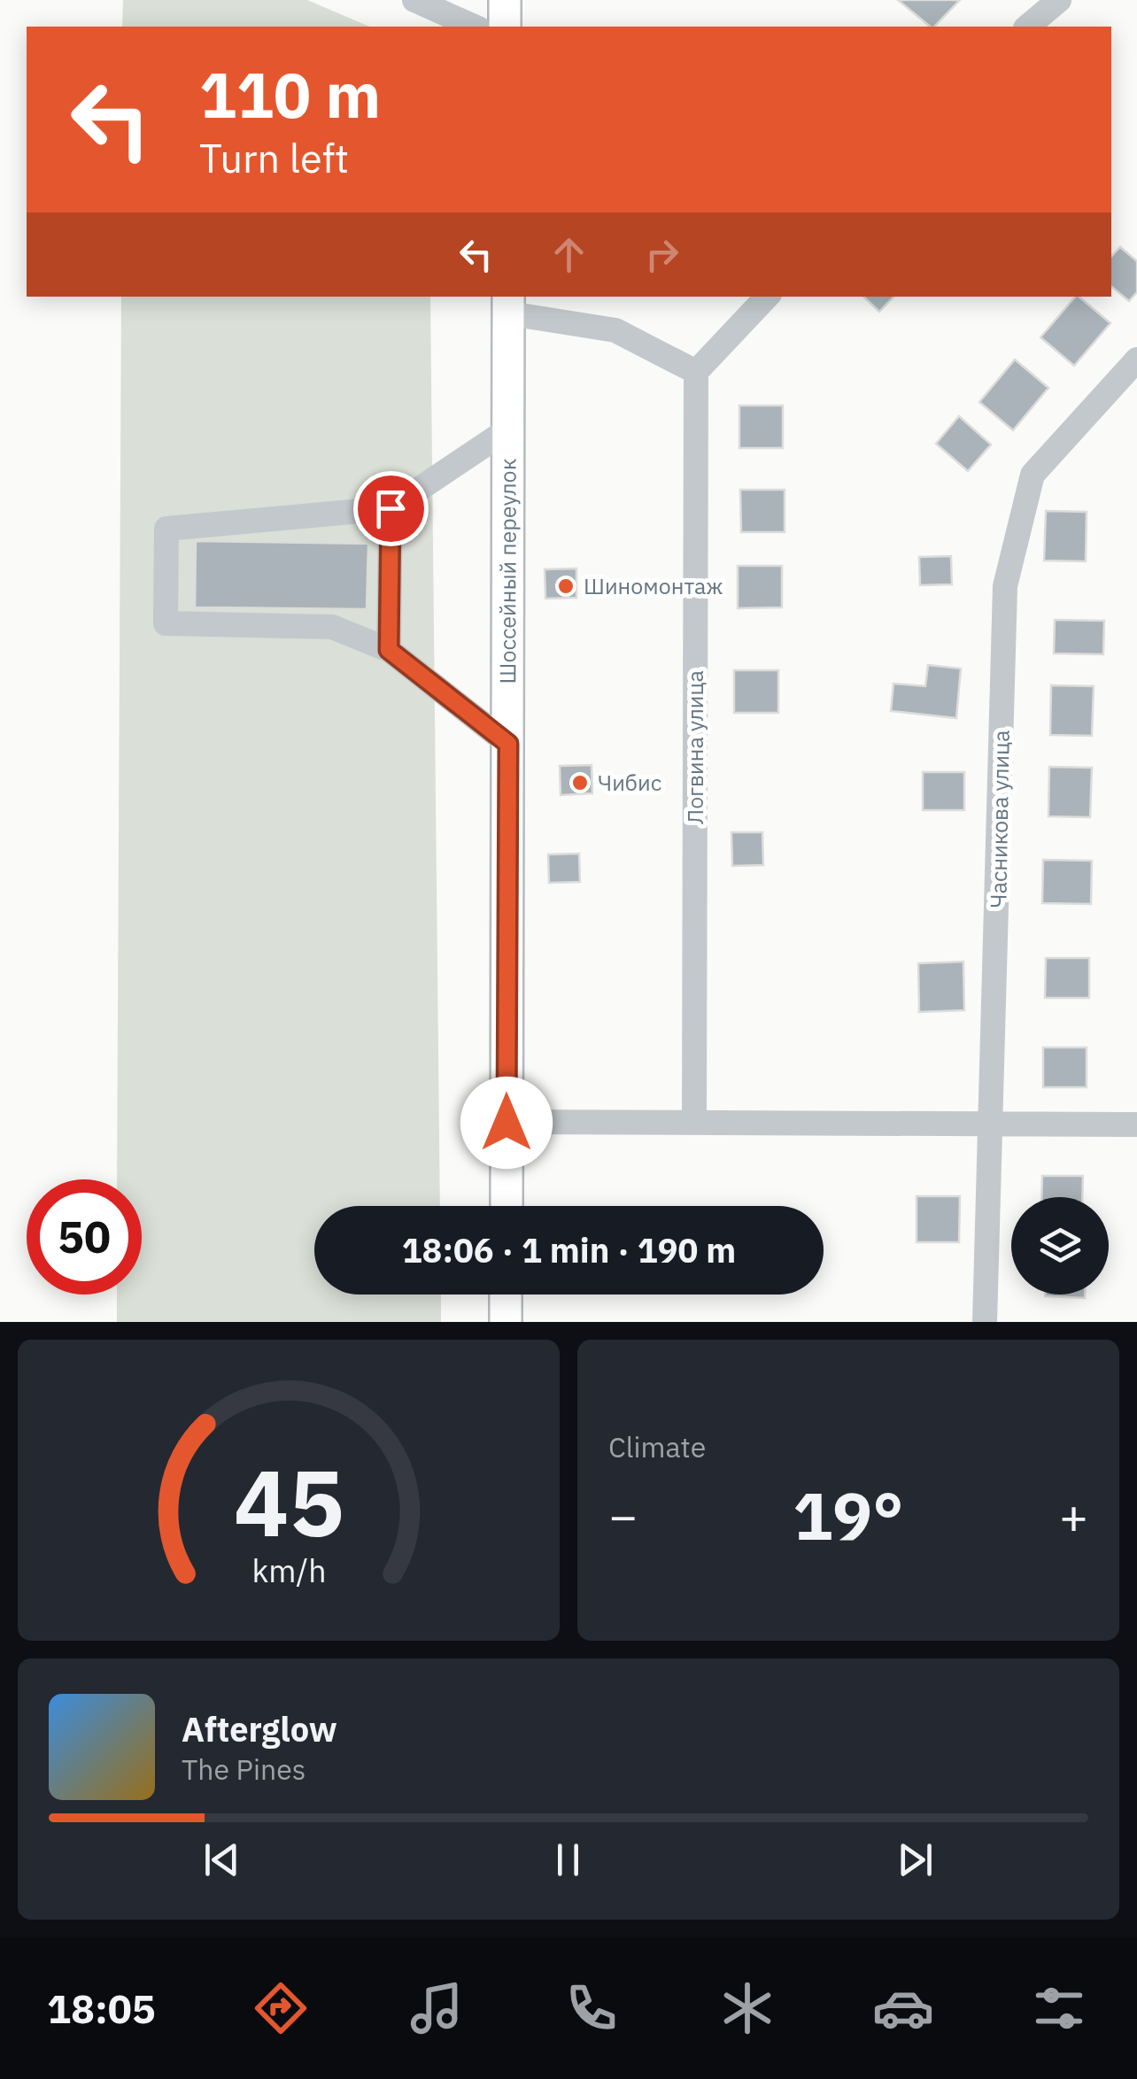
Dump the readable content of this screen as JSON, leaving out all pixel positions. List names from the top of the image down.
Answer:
{
  "streets": {
    "main road": ["Шоссейный переулок"],
    "street": ["Логвина улица", "Часникова улица"]
  },
  "places": ["Шиномонтаж", "Чибис"],
  "page": {
    "turn": ["110 m", "Turn left"],
    "limit": "50",
    "trip": "18:06 · 1 min · 190 m",
    "tile": "Climate",
    "heat": ["−", "19°", "+"],
    "song": ["Afterglow", "The Pines"],
    "tabs": "18:05",
    "gauge": ["45", "km/h"]
  }
}
